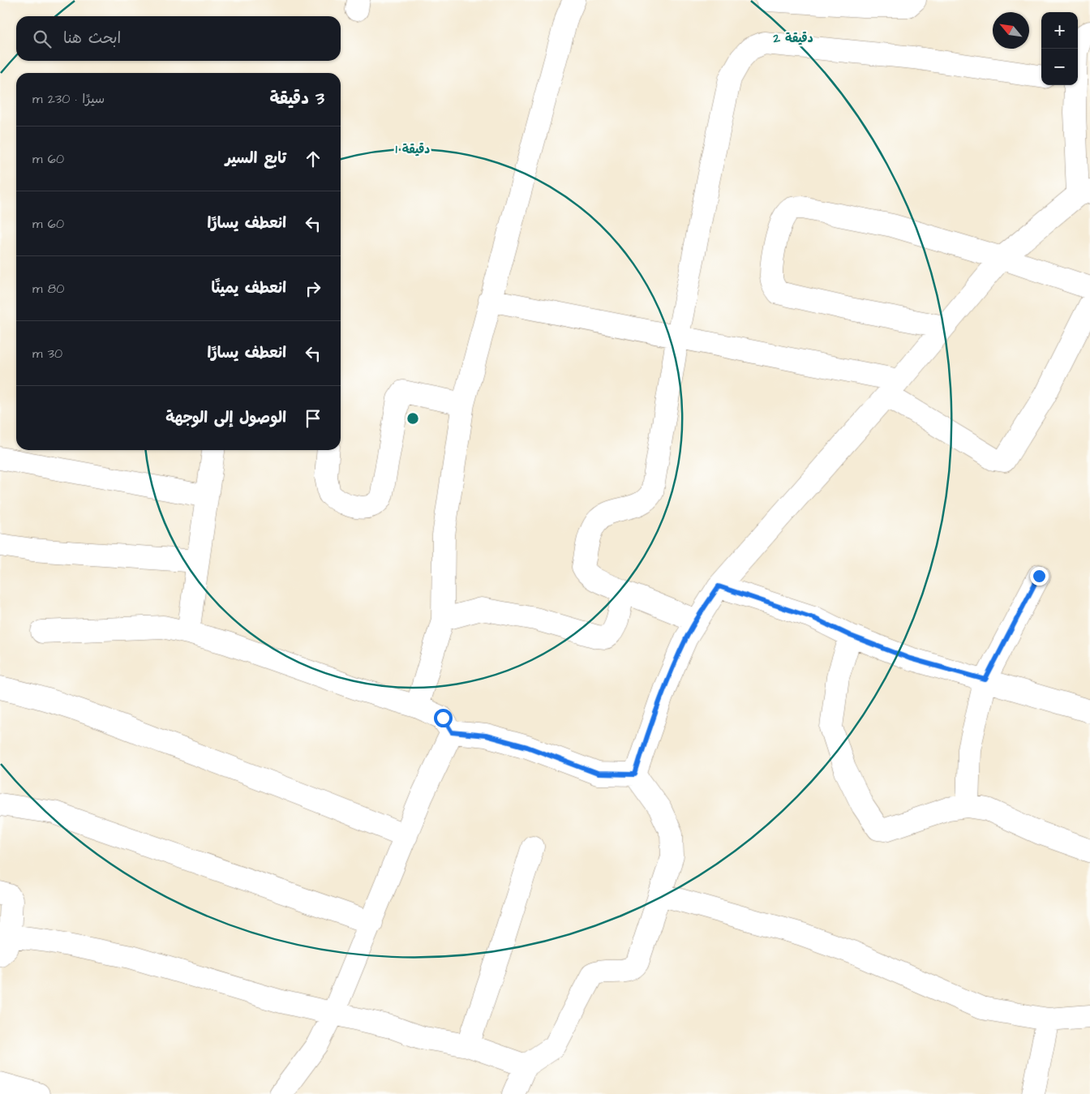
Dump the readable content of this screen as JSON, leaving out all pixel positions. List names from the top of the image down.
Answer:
{
  "north": "top left",
  "page": {
    "map_buttons": ["+", "−"],
    "search": "ابحث هنا",
    "heading": ["3 دقيقة", "سيرًا · 230 m"],
    "list": [
      ["تابع السير", "60 m"],
      ["انعطف يسارًا", "60 m"],
      ["انعطف يمينًا", "80 m"],
      ["انعطف يسارًا", "30 m"],
      "الوصول إلى الوجهة"
    ]
  },
  "rings": ["2 دقيقة", "1 دقيقة"]
}
